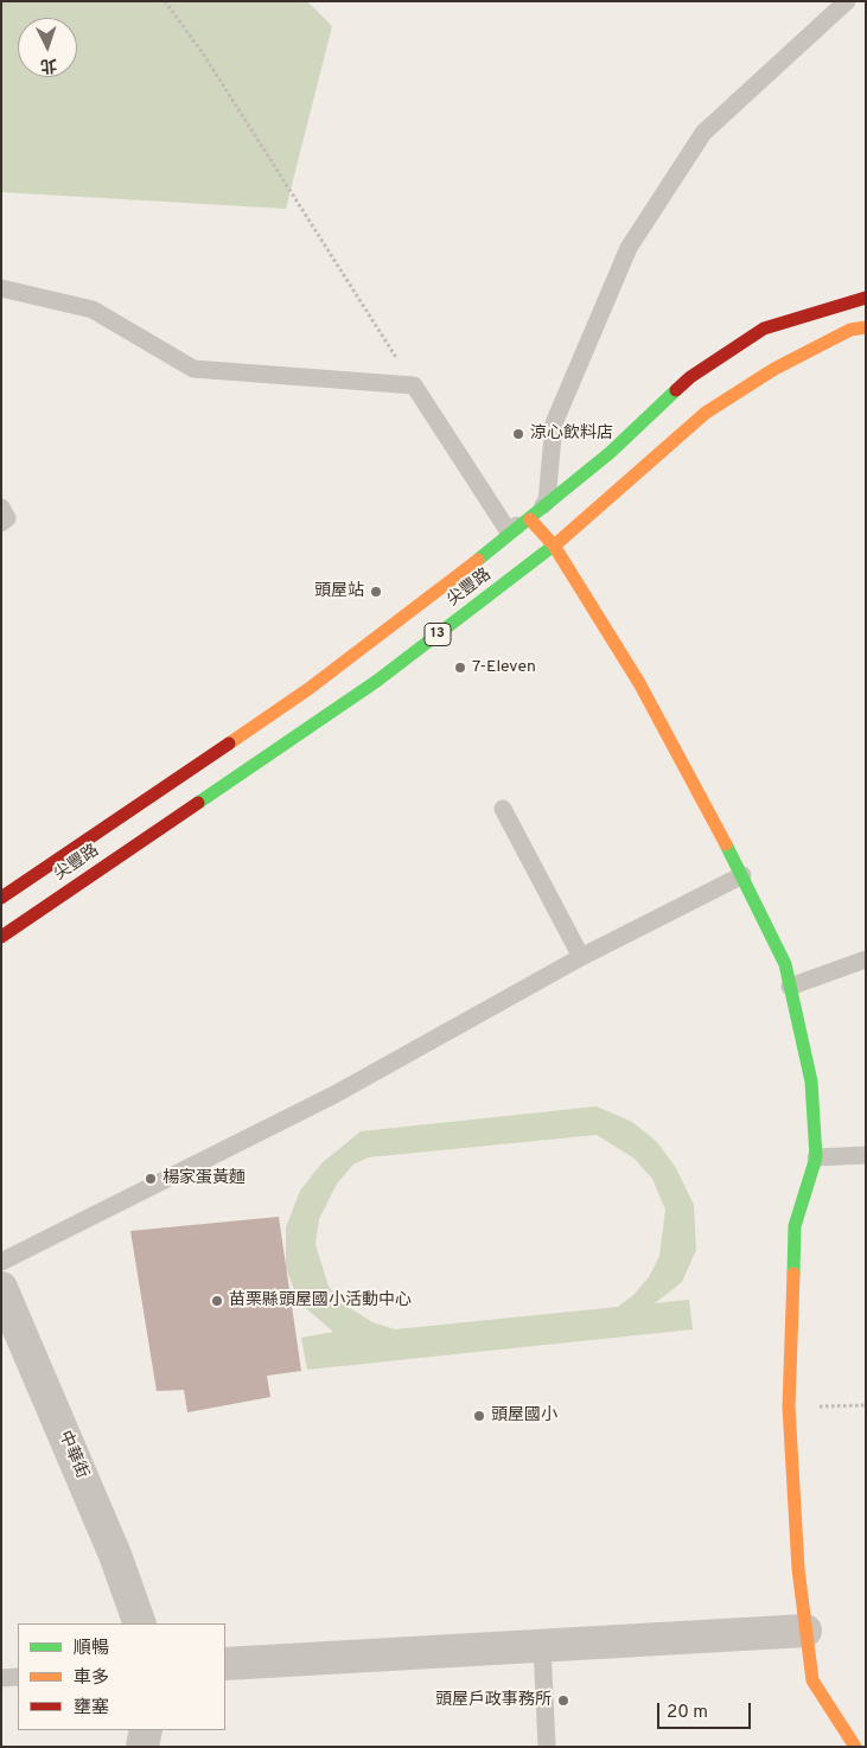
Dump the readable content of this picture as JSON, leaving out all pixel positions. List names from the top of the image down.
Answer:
{
  "streets": {
    "main road": ["尖豐路", "13"],
    "street": ["中華街"]
  },
  "places": [
    "涼心飲料店",
    "頭屋站",
    "7-Eleven",
    "楊家蛋黃麵",
    "苗栗縣頭屋國小活動中心",
    "頭屋國小",
    "頭屋戶政事務所"
  ],
  "legend": ["順暢", "車多", "壅塞"],
  "scale_bar": "20 m",
  "north": "bottom"
}
